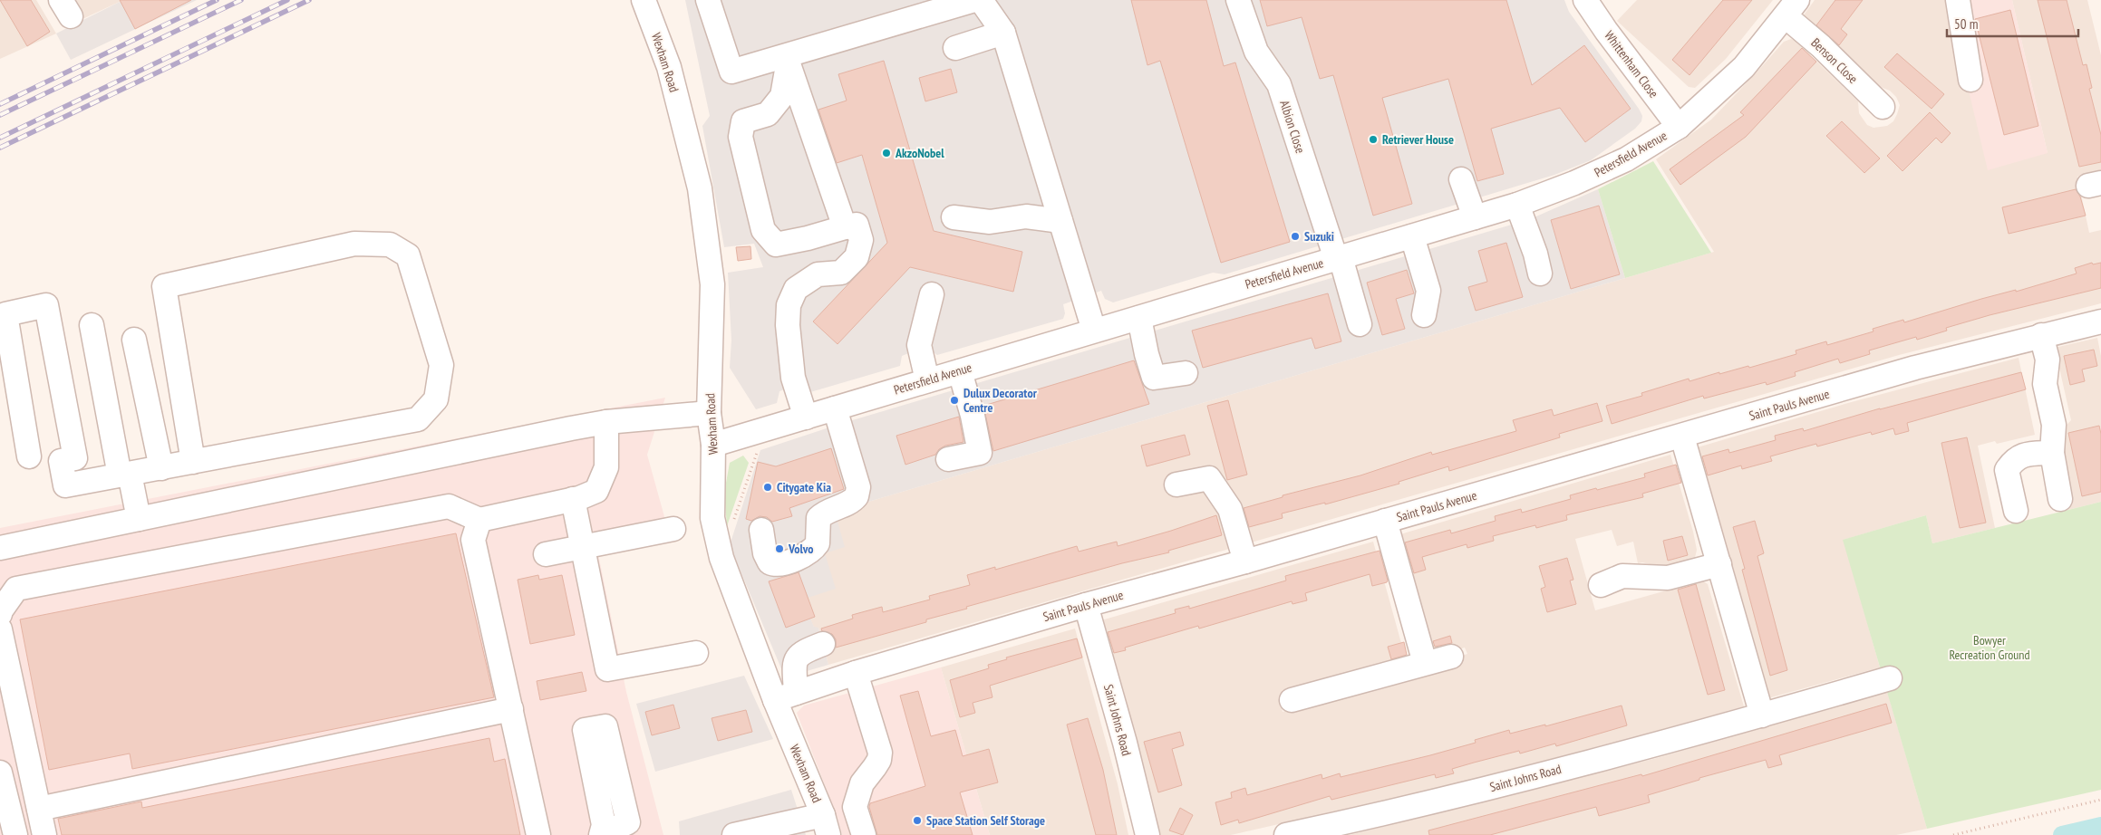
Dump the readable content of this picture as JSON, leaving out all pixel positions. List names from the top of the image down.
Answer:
{
  "streets": {
    "street": [
      "Benson Close",
      "Wexham Road",
      "Whittenham Close",
      "Albion Close",
      "Petersfield Avenue",
      "Saint Pauls Avenue",
      "Saint Johns Road"
    ]
  },
  "crossings": [
    ["Benson Close", "Petersfield Avenue"],
    ["Wexham Road", "Petersfield Avenue"],
    ["Wexham Road", "Saint Pauls Avenue"],
    ["Whittenham Close", "Petersfield Avenue"],
    ["Albion Close", "Petersfield Avenue"],
    ["Saint Pauls Avenue", "Saint Johns Road"]
  ],
  "parks": ["Bowyer Recreation Ground"],
  "places": [
    "Retriever House",
    "AkzoNobel",
    "Suzuki",
    "Dulux Decorator Centre",
    "Citygate Kia",
    "Volvo",
    "Space Station Self Storage"
  ],
  "scale_bar": "50 m"
}
